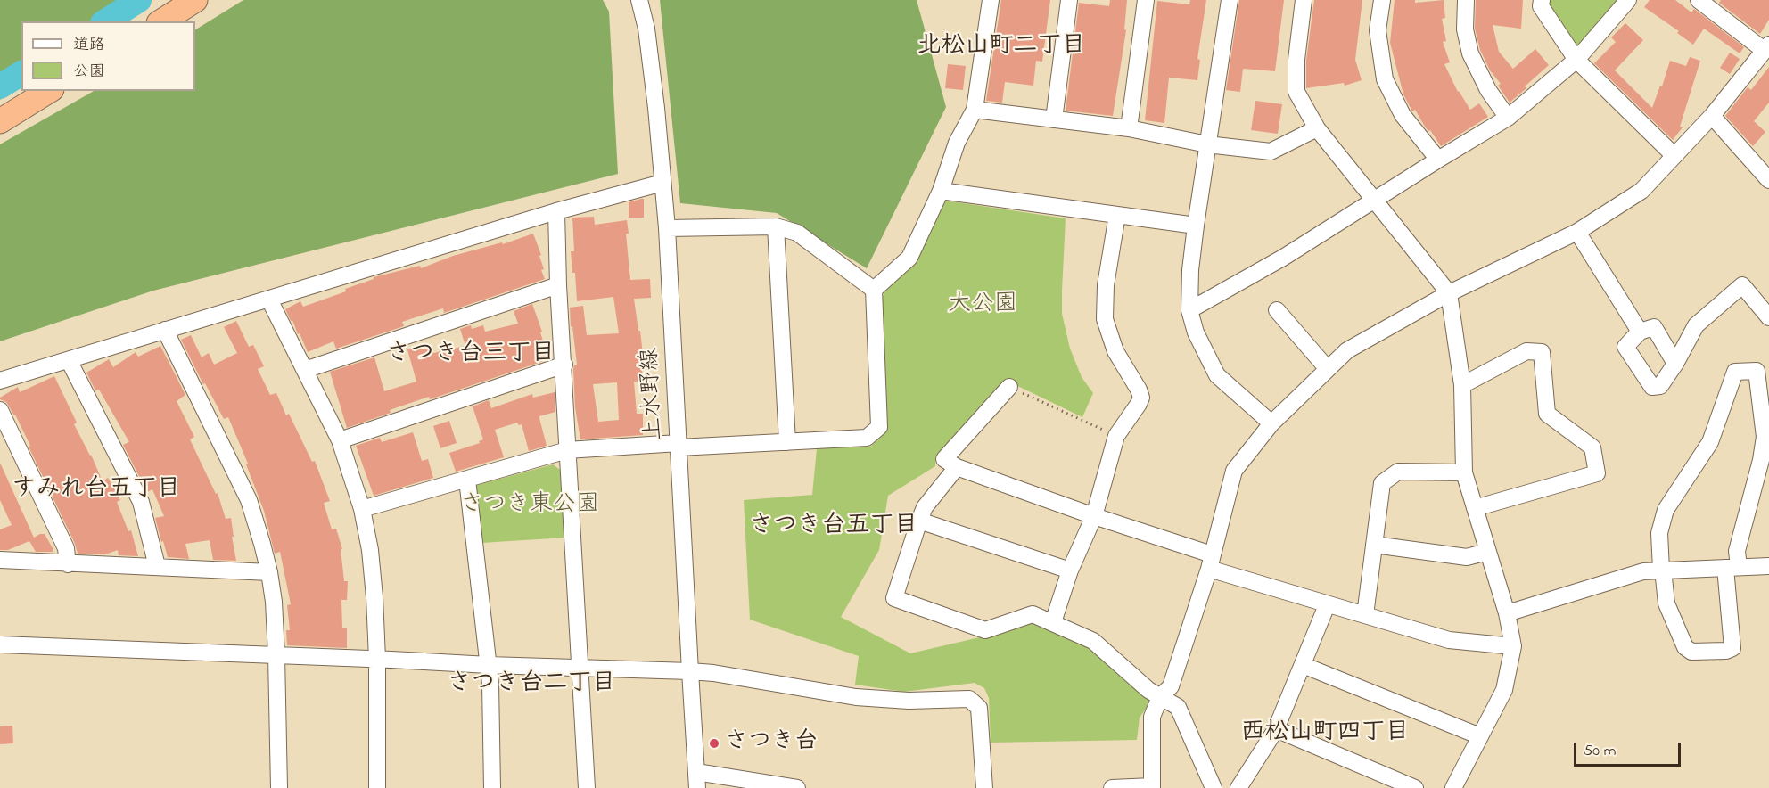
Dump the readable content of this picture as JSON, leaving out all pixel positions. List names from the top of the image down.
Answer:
{
  "streets": {
    "street": ["上水野線"]
  },
  "districts": [
    "北松山町二丁目",
    "さつき台三丁目",
    "すみれ台五丁目",
    "さつき台五丁目",
    "さつき台二丁目",
    "西松山町四丁目"
  ],
  "parks": ["大公園", "さつき東公園"],
  "places": ["さつき台"],
  "legend": ["道路", "公園"],
  "scale_bar": "50 m"
}
